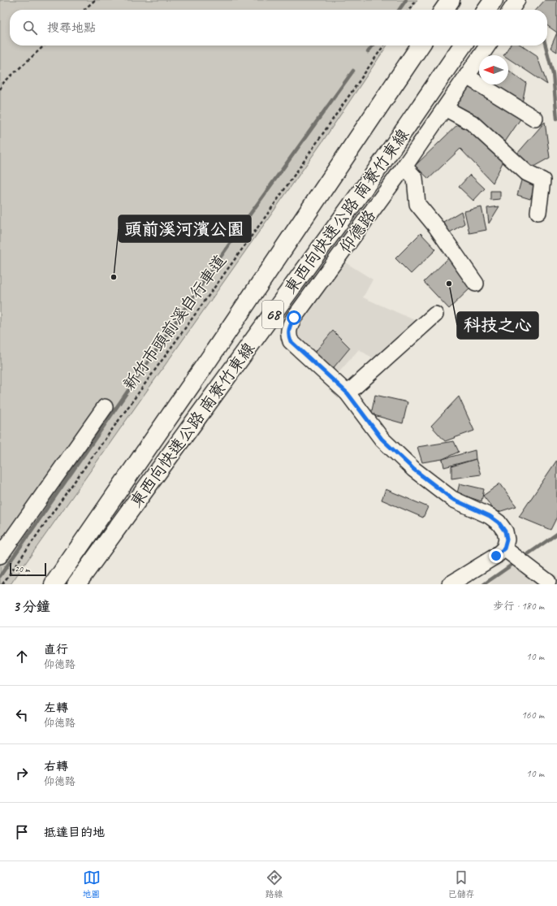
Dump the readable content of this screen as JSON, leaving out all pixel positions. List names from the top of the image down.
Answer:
{
  "streets": {
    "highway": ["東西向快速公路 南寮竹東線", "68"],
    "street": ["仰德路"],
    "path": ["新竹市頭前溪自行車道"]
  },
  "places": ["頭前溪河濱公園", "科技之心"],
  "scale_bar": "20 m",
  "north": "left",
  "page": {
    "search": "搜尋地點",
    "scale": "20 m",
    "heading": ["3 分鐘", "步行 · 180 m"],
    "list": [
      ["直行", "仰德路", "10 m"],
      ["左轉", "仰德路", "160 m"],
      ["右轉", "仰德路", "10 m"],
      "抵達目的地"
    ],
    "nav": ["地圖", "路線", "已儲存"]
  }
}
